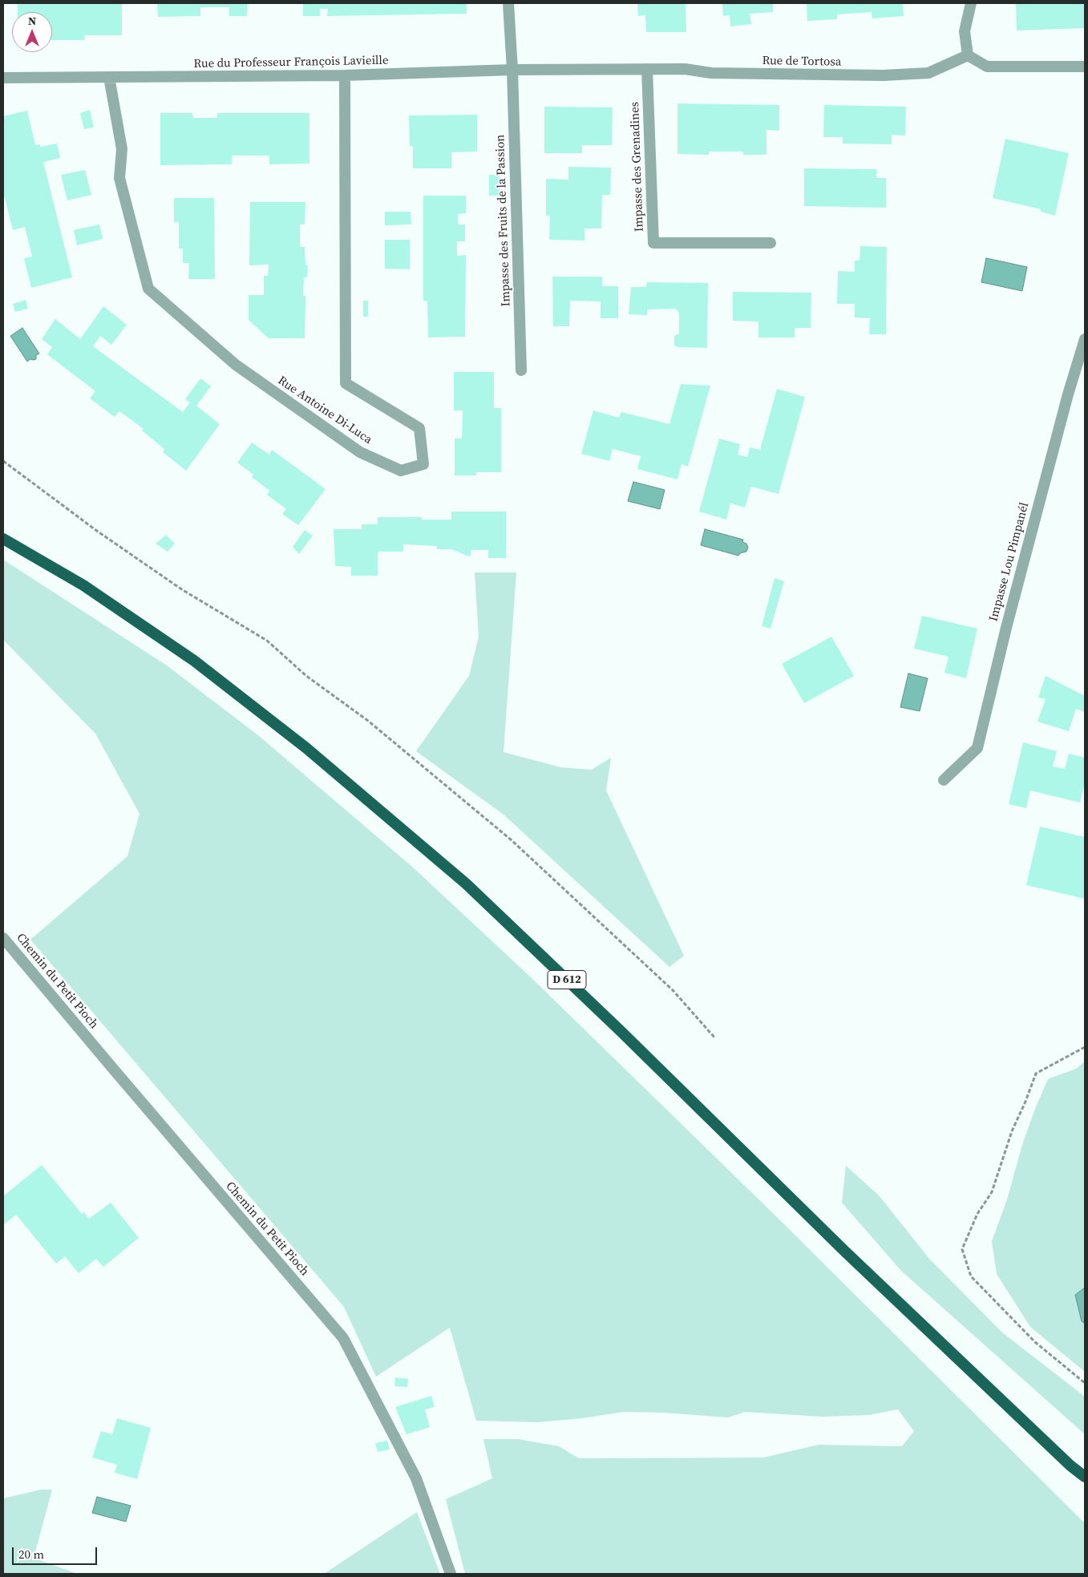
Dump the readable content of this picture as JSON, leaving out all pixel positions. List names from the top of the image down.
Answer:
{
  "streets": {
    "highway": ["D 612"],
    "street": [
      "Rue de Tortosa",
      "Rue du Professeur François Lavieille",
      "Impasse des Grenadines",
      "Impasse des Fruits de la Passion",
      "Rue Antoine Di-Luca",
      "Impasse Lou Pimpanél",
      "Chemin du Petit Pioch"
    ]
  },
  "crossings": [
    ["Rue de Tortosa", "Rue du Professeur François Lavieille"],
    ["Rue de Tortosa", "Impasse des Grenadines"],
    ["Rue de Tortosa", "Impasse des Fruits de la Passion"],
    ["Rue du Professeur François Lavieille", "Impasse des Fruits de la Passion"],
    ["Rue du Professeur François Lavieille", "Rue Antoine Di-Luca"]
  ],
  "scale_bar": "20 m",
  "north": "top"
}
